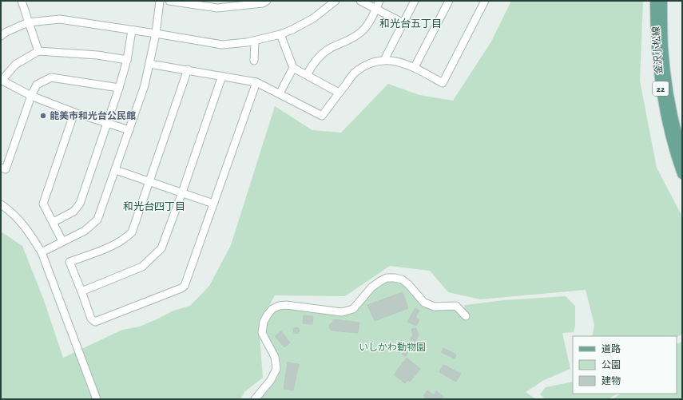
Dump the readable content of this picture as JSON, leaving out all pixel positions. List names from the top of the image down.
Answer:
{
  "streets": {
    "main road": ["金沢小松線", "22"]
  },
  "districts": ["和光台五丁目", "和光台四丁目"],
  "parks": ["いしかわ動物園"],
  "places": ["能美市和光台公民館"],
  "legend": ["道路", "公園", "建物"]
}
